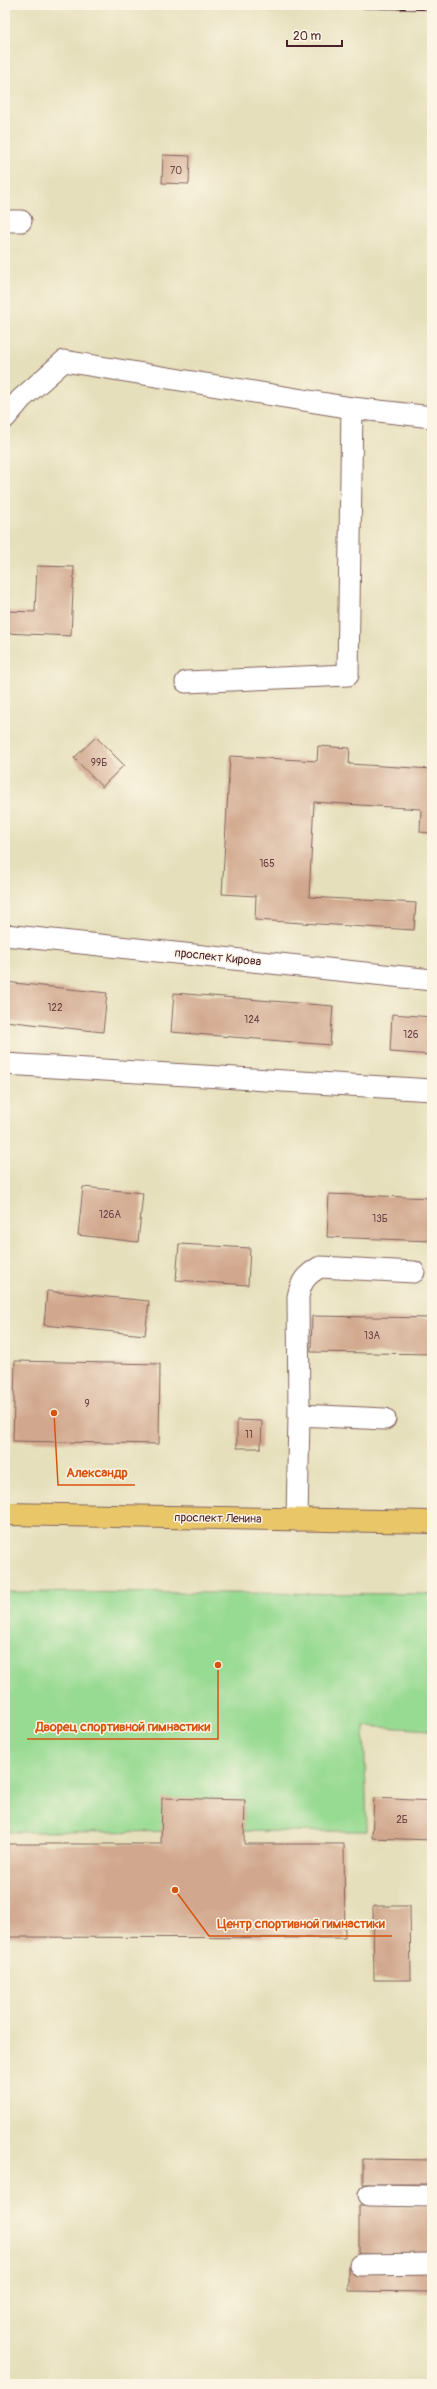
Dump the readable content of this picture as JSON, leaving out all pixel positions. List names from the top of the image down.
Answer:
{
  "streets": {
    "main road": ["проспект Ленина"],
    "street": ["проспект Кирова"]
  },
  "places": ["Александр", "Дворец спортивной гимнастики", "Центр спортивной гимнастики"],
  "house_numbers": [
    "70",
    "99Б",
    "165",
    "122",
    "124",
    "126",
    "126А",
    "13Б",
    "13А",
    "9",
    "11",
    "2Б"
  ],
  "scale_bar": "20 m"
}
